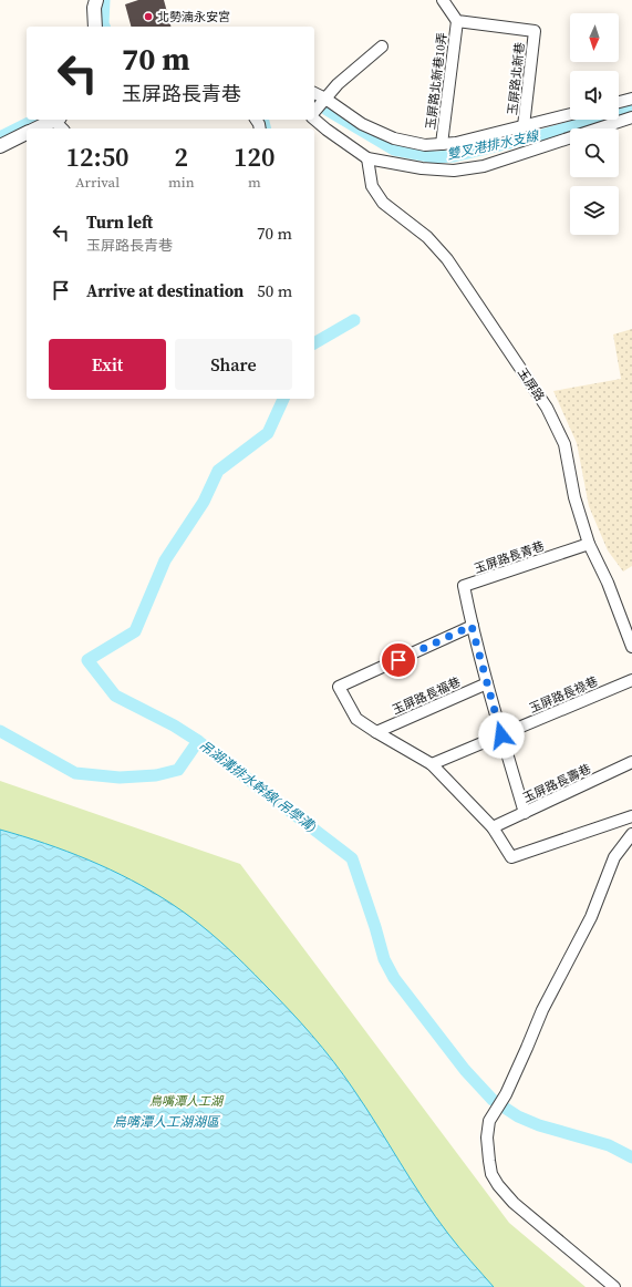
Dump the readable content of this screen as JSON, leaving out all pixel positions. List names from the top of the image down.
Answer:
{
  "streets": {
    "street": [
      "玉屏路北新巷",
      "玉屏路北新巷10弄",
      "玉屏路",
      "玉屏路長青巷",
      "玉屏路長祿巷",
      "玉屏路長福巷",
      "玉屏路長壽巷"
    ]
  },
  "crossings": [
    ["玉屏路北新巷", "玉屏路北新巷10弄"],
    ["玉屏路", "玉屏路長青巷"]
  ],
  "water": ["雙叉港排水支線", "吊湖溝排水幹線(吊學溝)", "鳥嘴潭人工湖湖區"],
  "parks": ["鳥嘴潭人工湖"],
  "places": ["北勢湳永安宮"],
  "north": "bottom",
  "page": {
    "turn": ["70 m", "玉屏路長青巷"],
    "eta": [
      "12:50",
      "Arrival",
      "2",
      "min",
      "120",
      "m"
    ],
    "list": [
      {
        "name": "Turn left",
        "note": "玉屏路長青巷",
        "value": "70 m"
      },
      {
        "name": "Arrive at destination",
        "value": "50 m"
      }
    ],
    "buttons": ["Exit", "Share"]
  }
}
